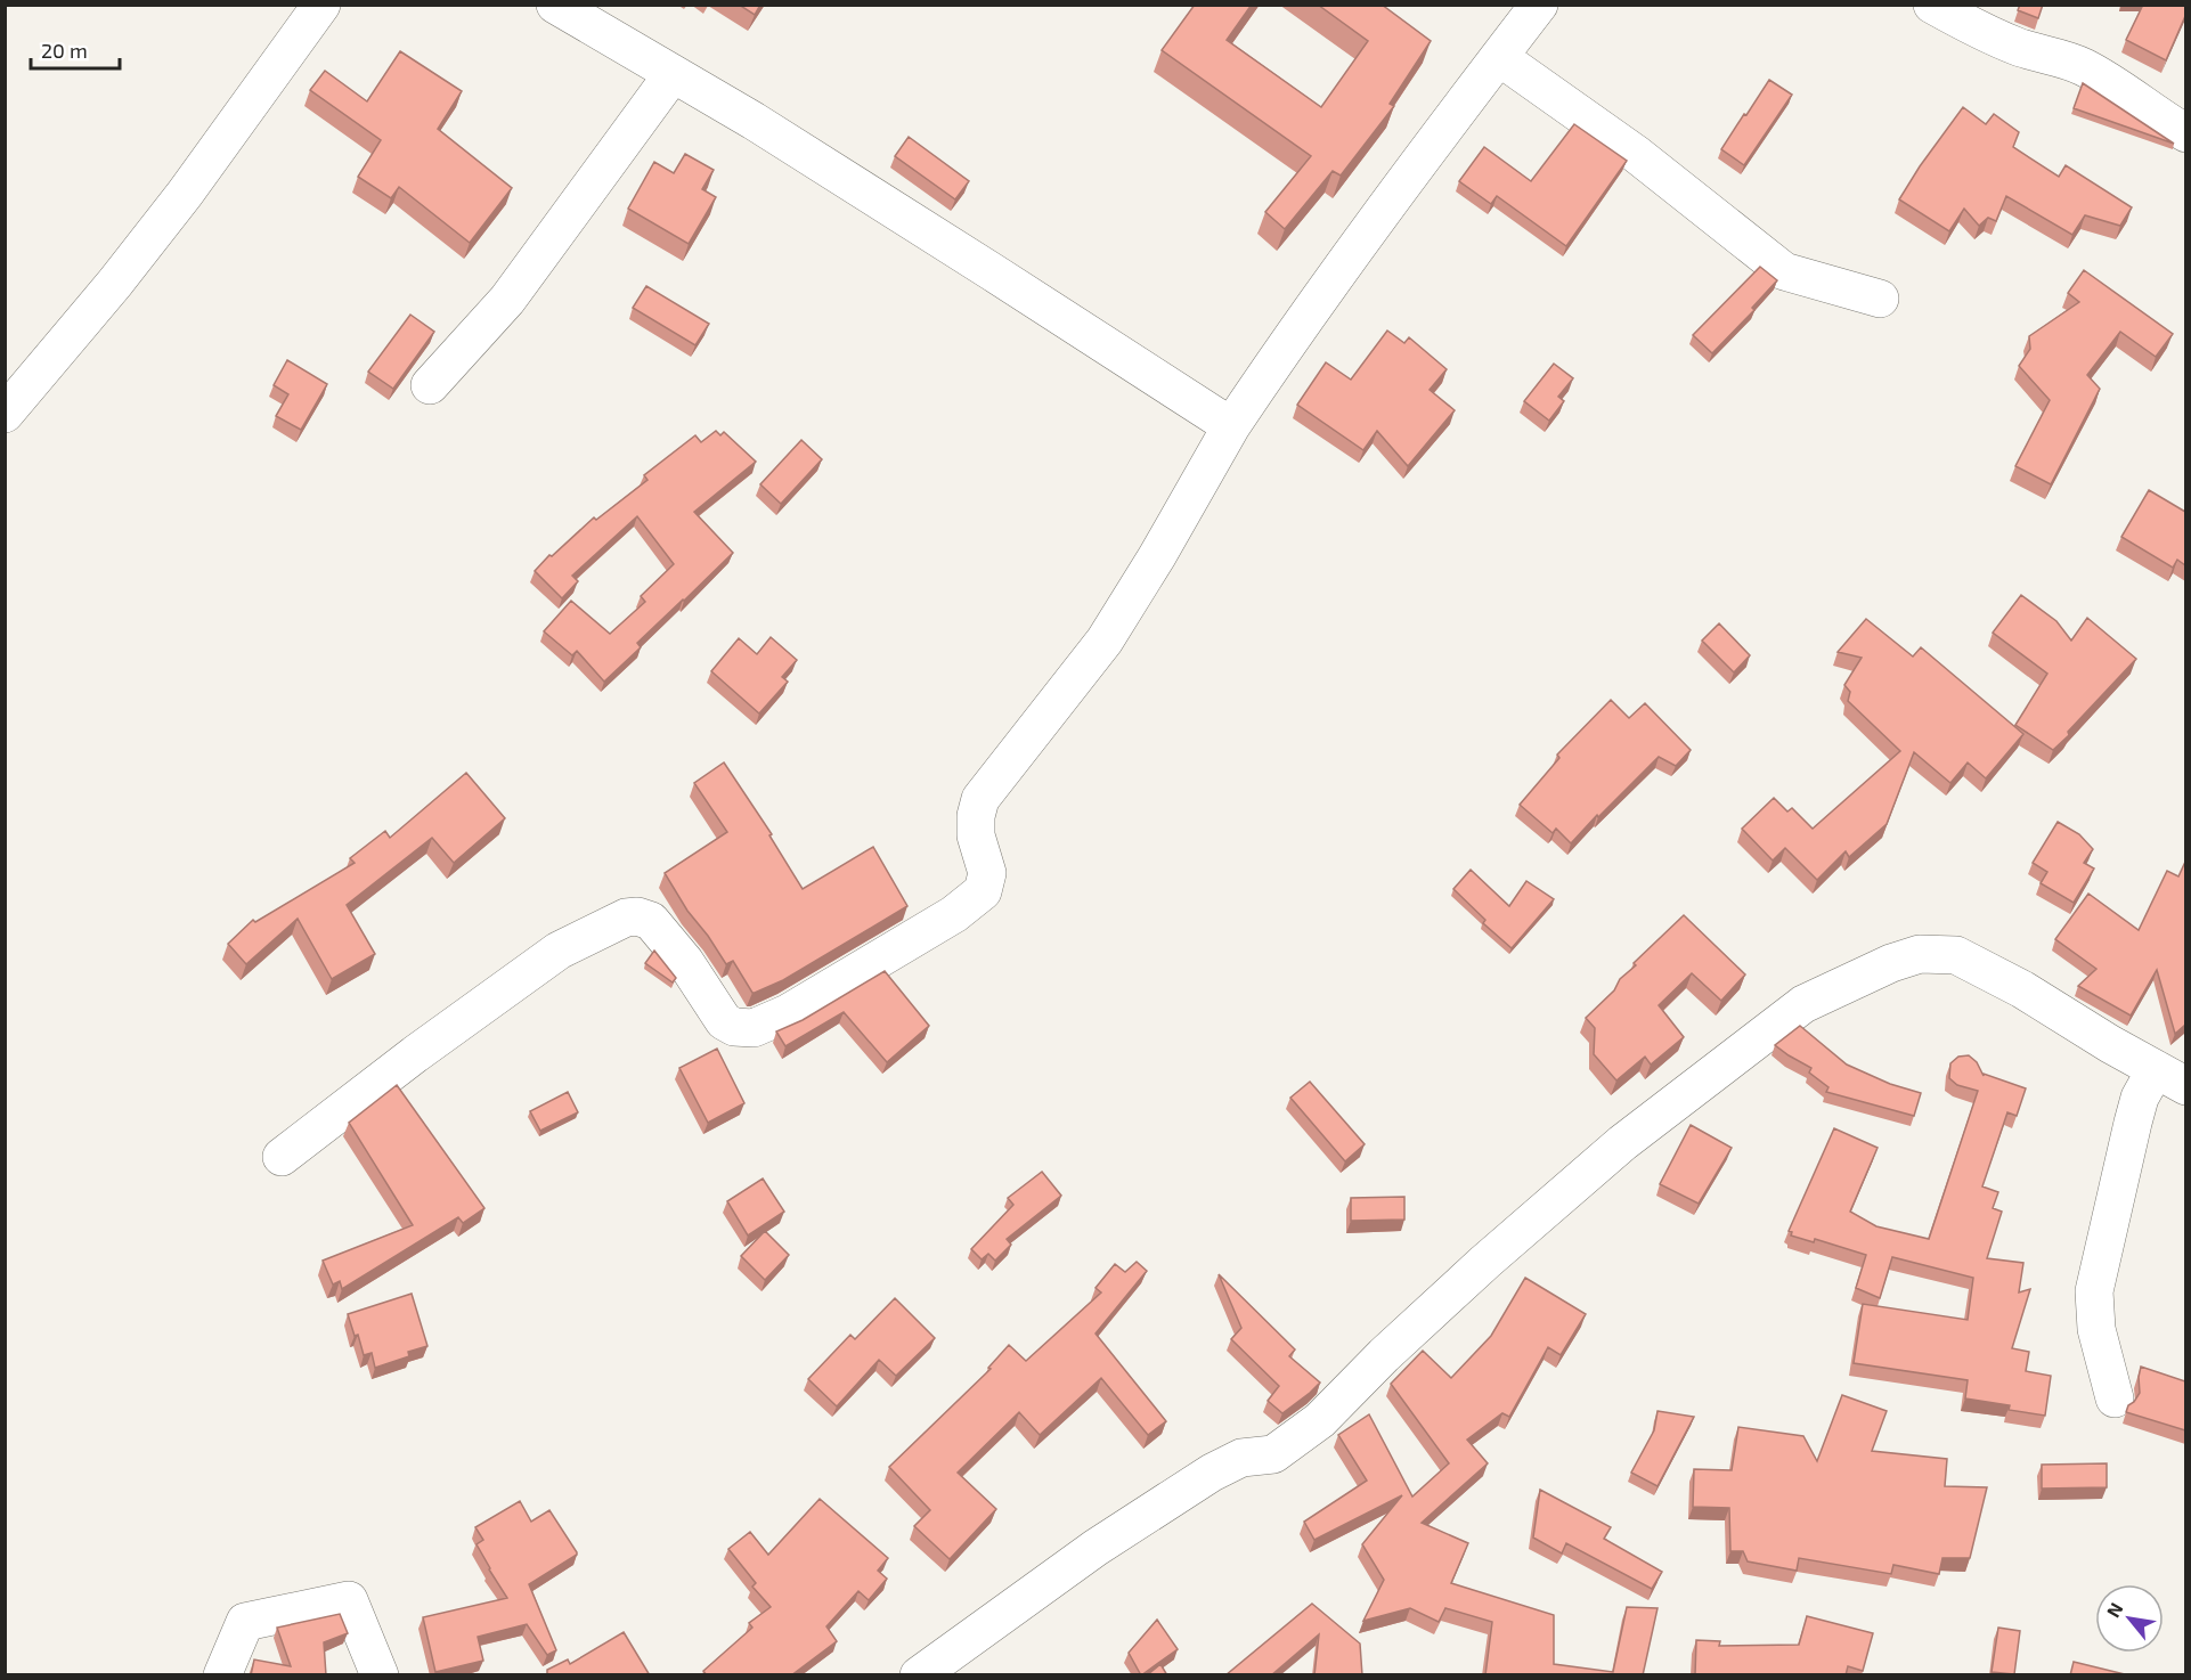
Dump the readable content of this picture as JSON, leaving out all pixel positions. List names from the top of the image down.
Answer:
{
  "scale_bar": "20 m",
  "north": "top left"
}
